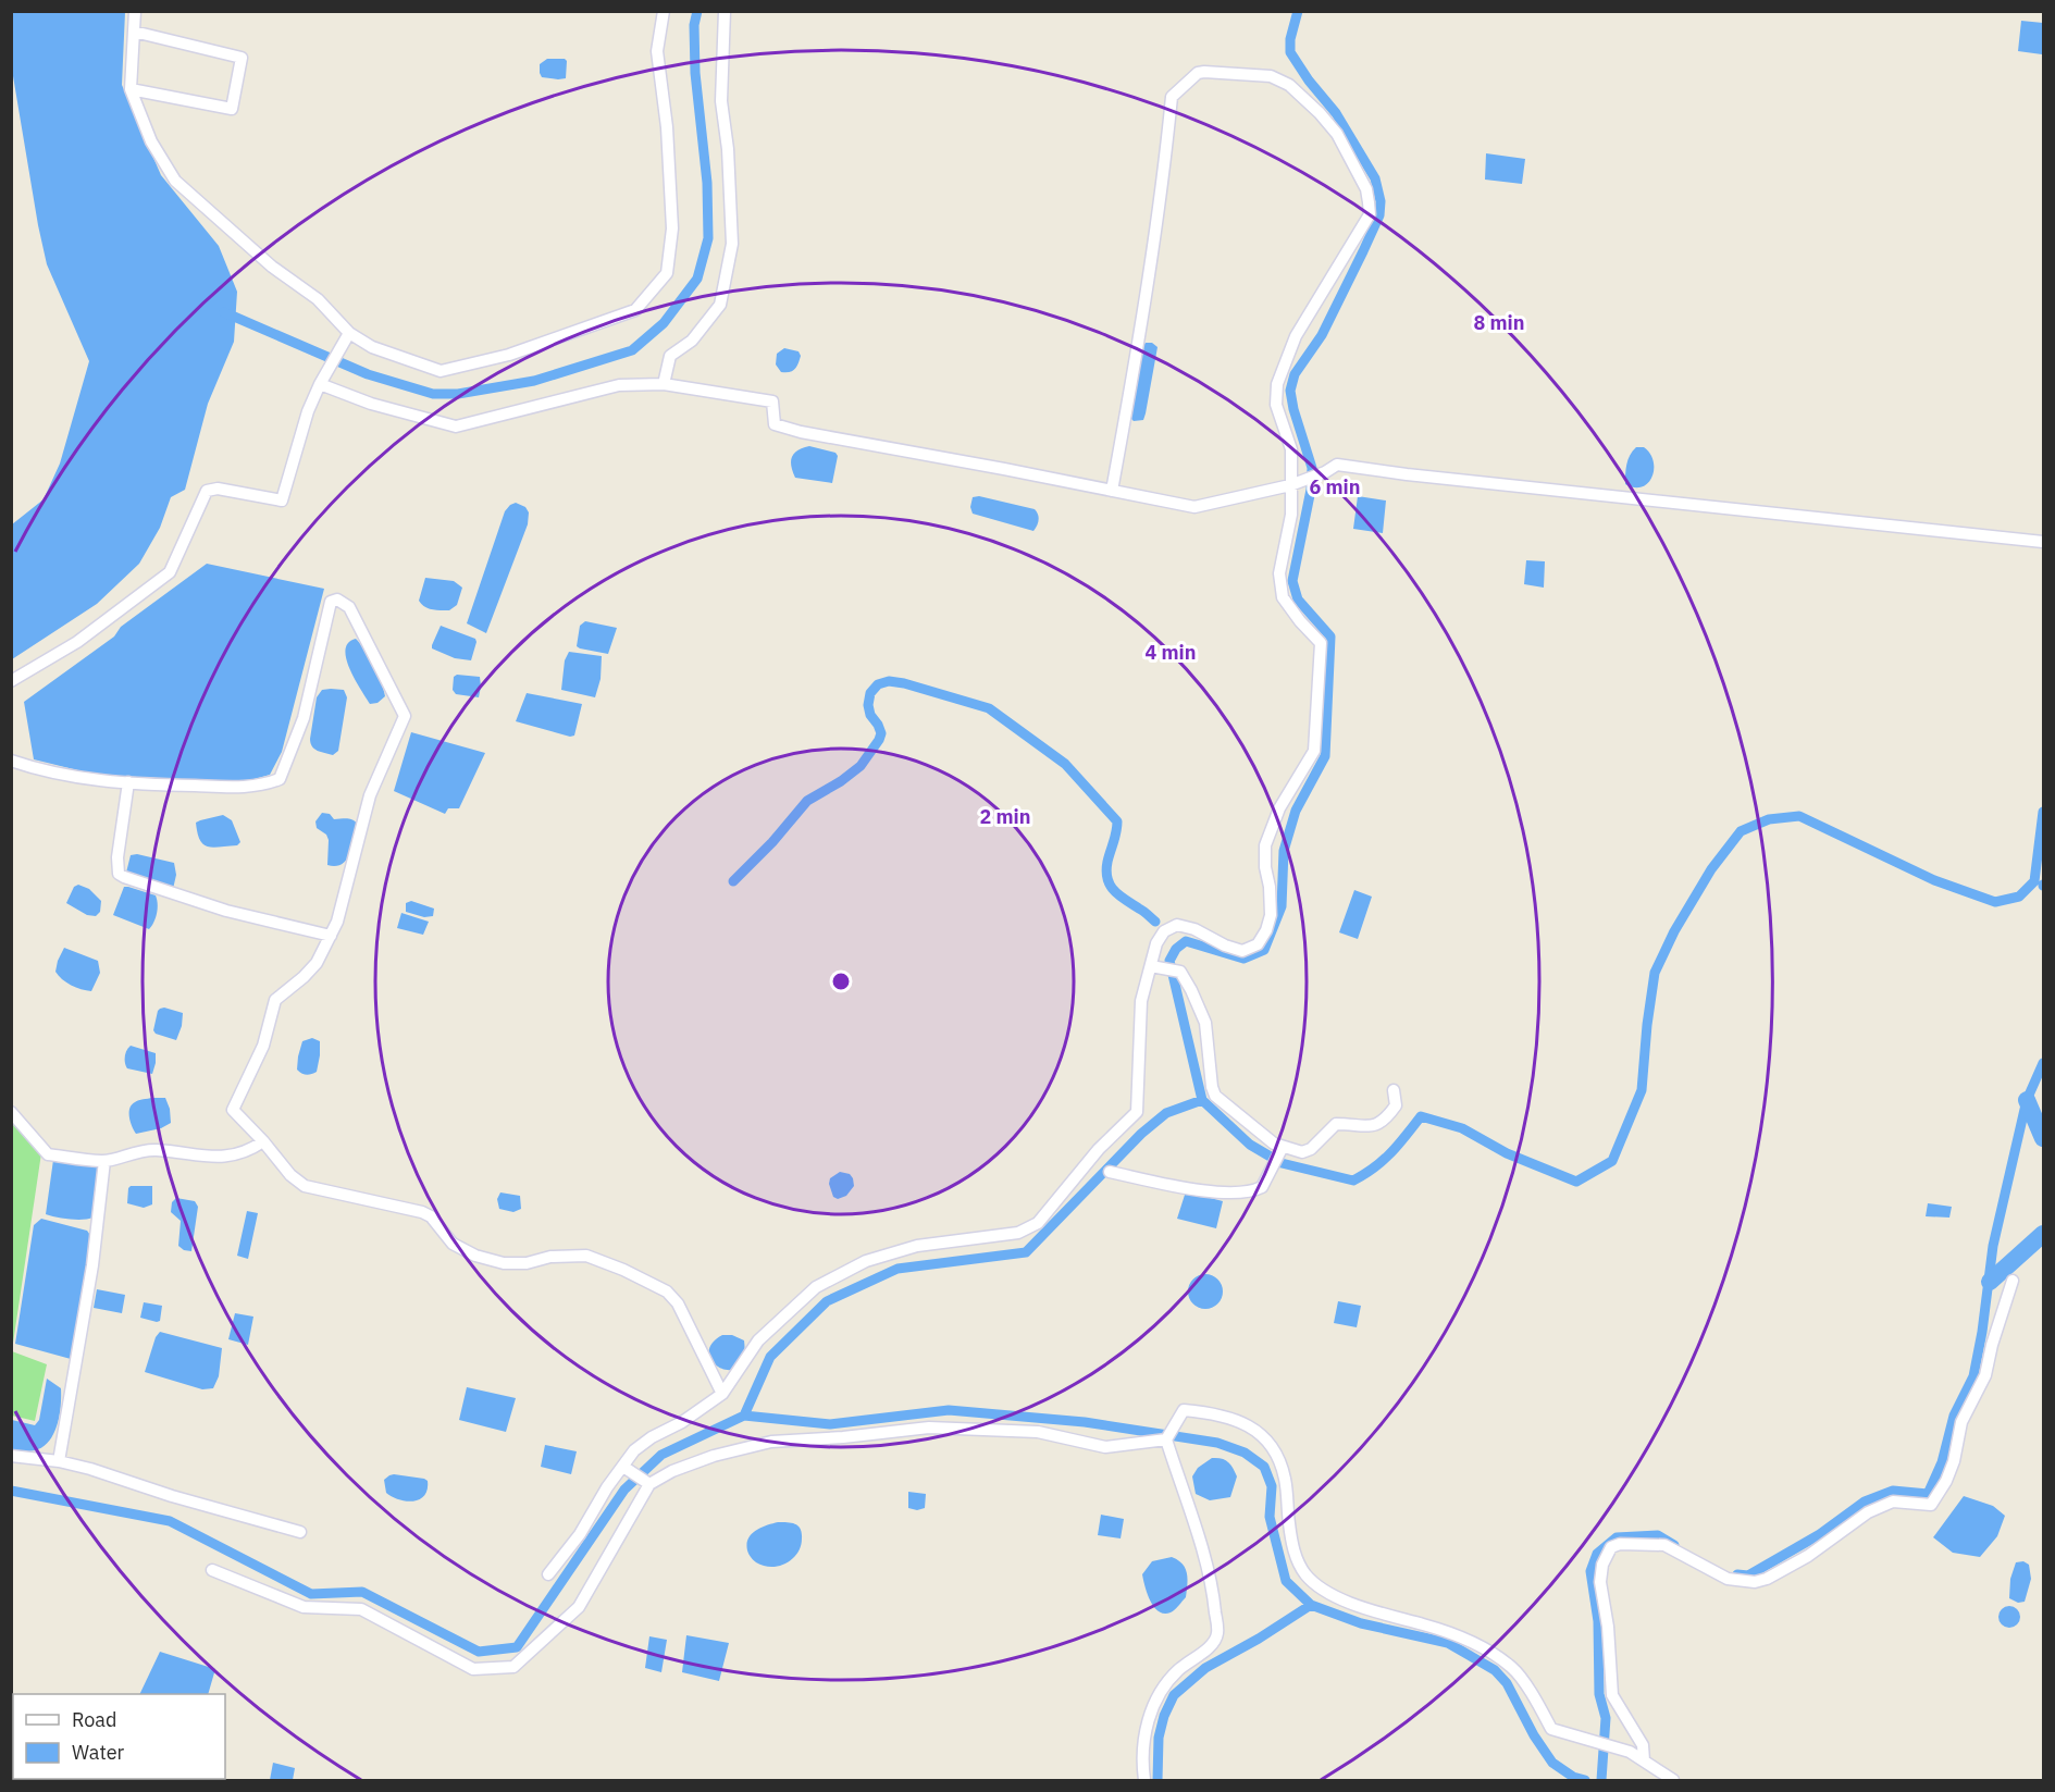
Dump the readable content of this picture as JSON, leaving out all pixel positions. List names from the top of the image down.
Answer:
{
  "legend": ["Road", "Water"],
  "rings": [
    "8 min",
    "6 min",
    "4 min",
    "2 min"
  ]
}
